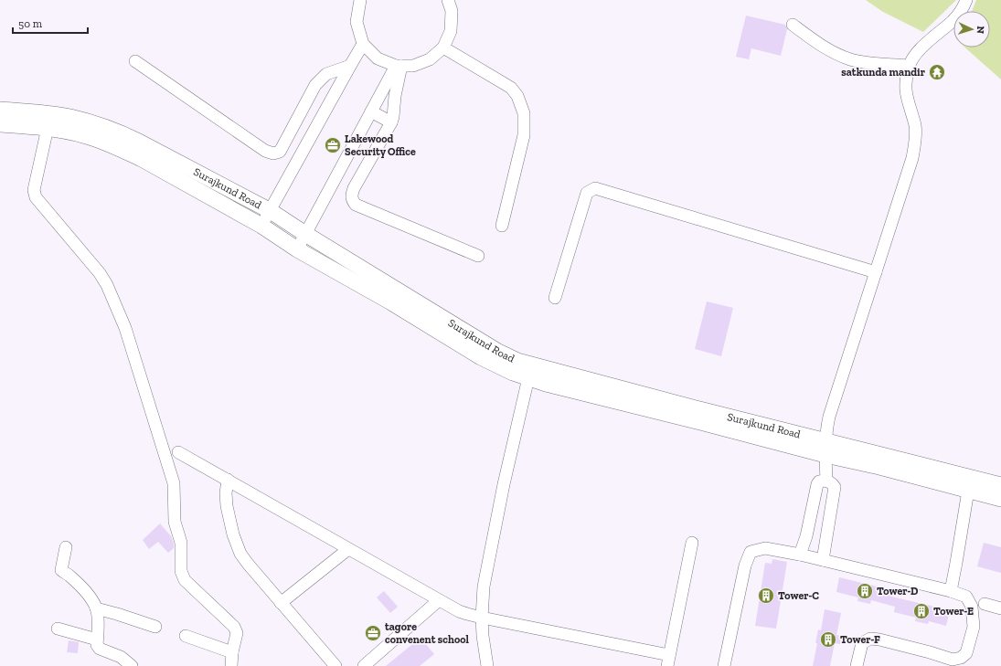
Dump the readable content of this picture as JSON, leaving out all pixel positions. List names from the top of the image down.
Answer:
{
  "streets": {
    "main road": ["Surajkund Road"]
  },
  "places": {
    "temple": ["satkunda mandir"],
    "office": ["Lakewood Security Office", "tagore convenent school"],
    "building": [
      "Tower-D",
      "Tower-C",
      "Tower-E",
      "Tower-F"
    ]
  },
  "scale_bar": "50 m",
  "north": "right"
}
